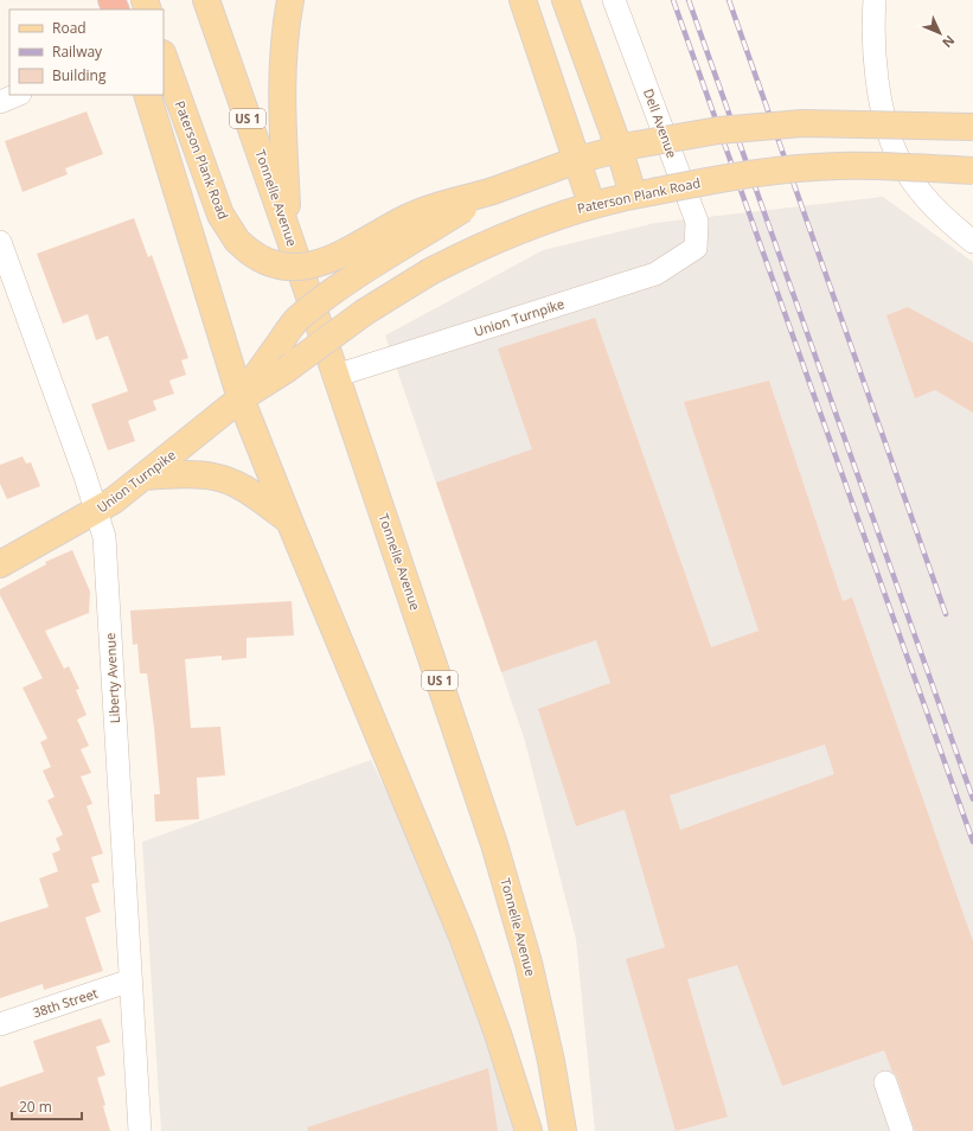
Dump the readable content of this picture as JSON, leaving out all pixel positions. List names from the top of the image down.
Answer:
{
  "streets": {
    "main road": [
      "US 1",
      "Paterson Plank Road",
      "Tonnelle Avenue",
      "Union Turnpike"
    ],
    "street": ["Dell Avenue", "Liberty Avenue", "38th Street"]
  },
  "crossings": [
    ["Dell Avenue", "Union Turnpike"],
    ["Paterson Plank Road", "Union Turnpike"],
    ["Tonnelle Avenue", "Union Turnpike"],
    ["Union Turnpike", "Liberty Avenue"],
    ["Liberty Avenue", "38th Street"]
  ],
  "legend": ["Road", "Railway", "Building"],
  "scale_bar": "20 m",
  "north": "bottom right"
}
